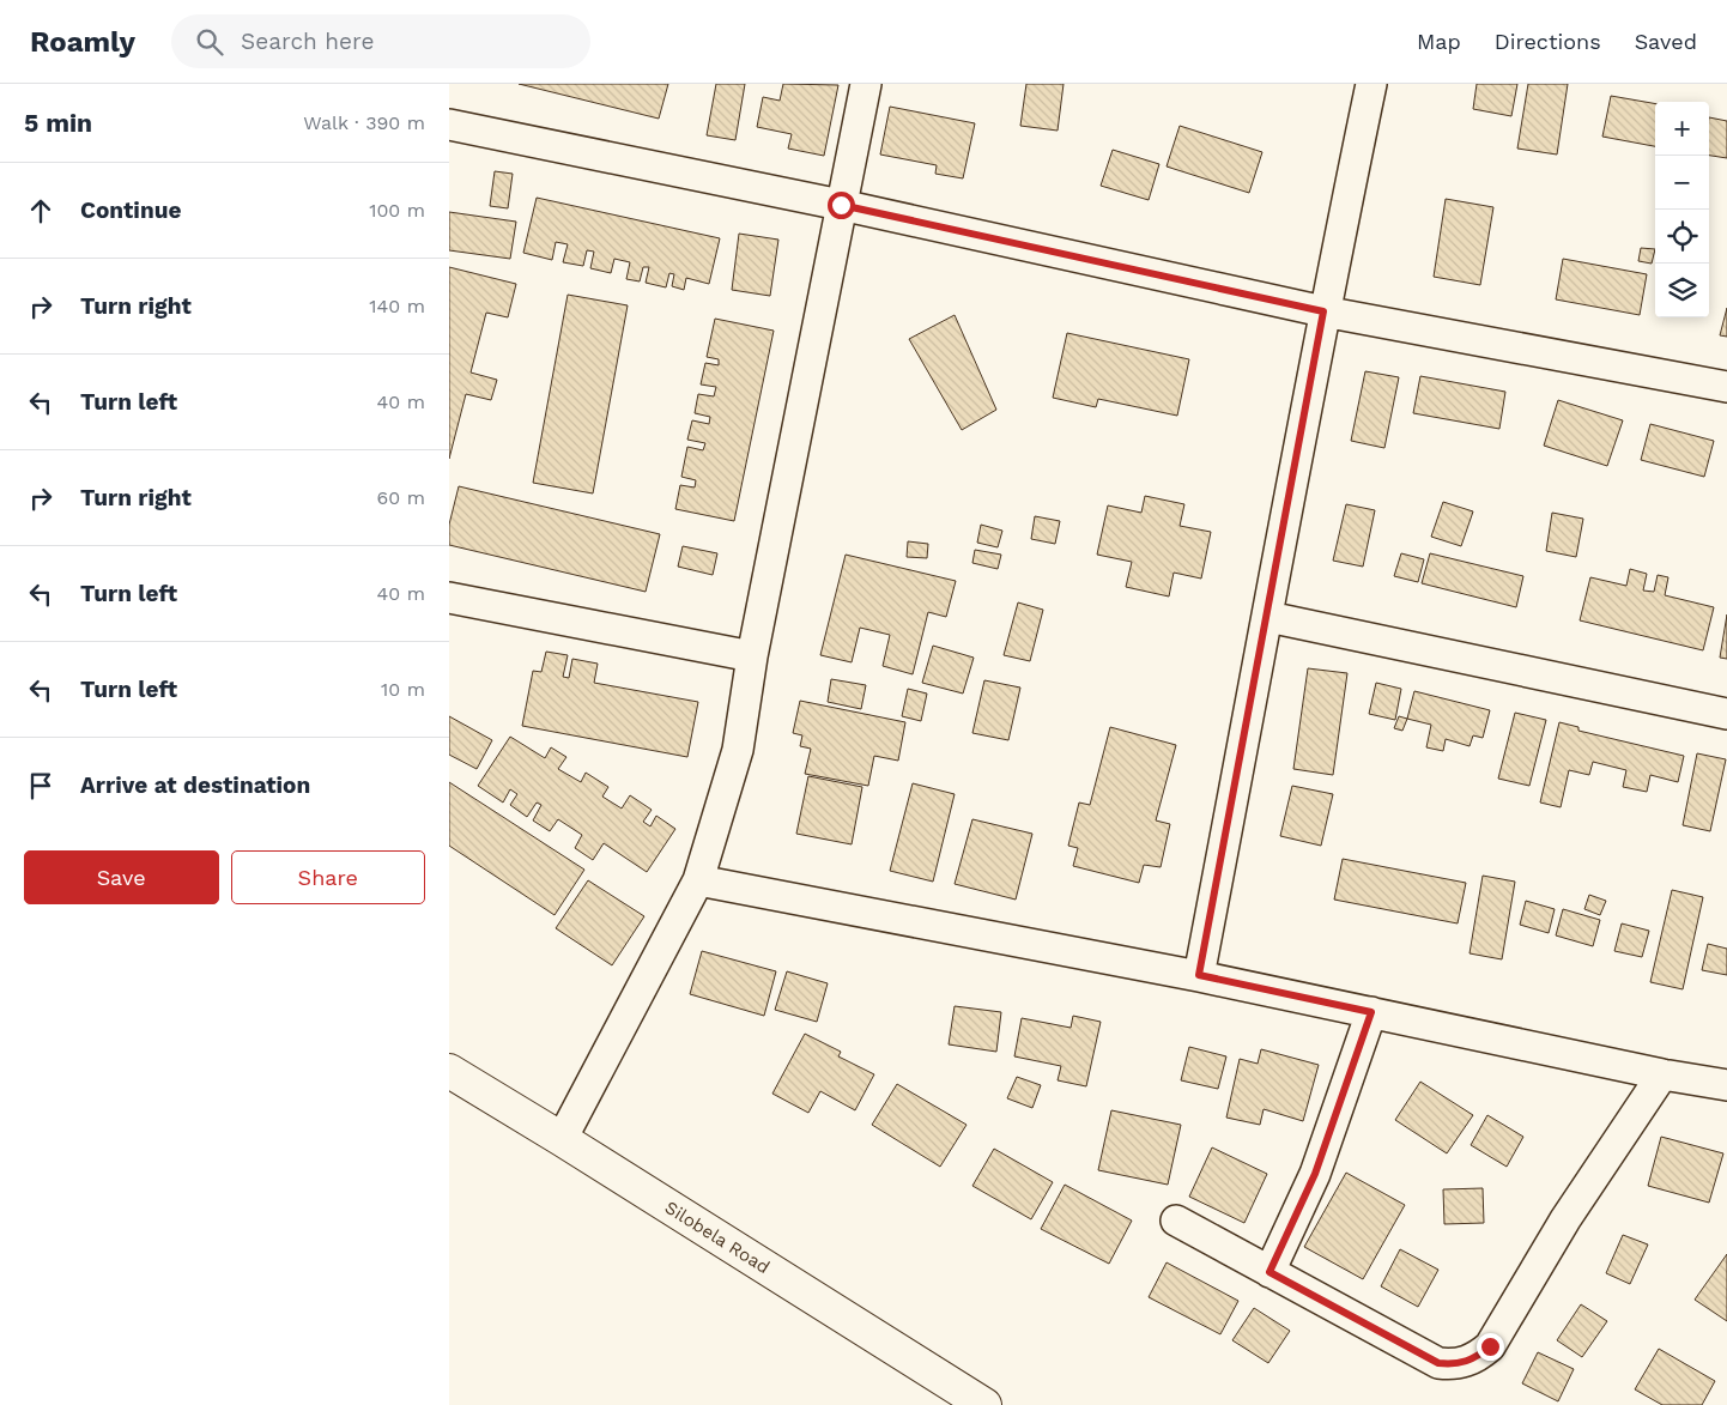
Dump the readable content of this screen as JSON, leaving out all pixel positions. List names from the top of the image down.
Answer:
{
  "streets": {
    "street": ["Silobela Road"]
  },
  "page": {
    "header": "Roamly",
    "search": "Search here",
    "nav": ["Map", "Directions", "Saved"],
    "heading": ["5 min", "Walk · 390 m"],
    "map_buttons": ["+", "−"],
    "list": [
      ["Continue", "100 m"],
      ["Turn right", "140 m"],
      ["Turn left", "40 m"],
      ["Turn right", "60 m"],
      ["Turn left", "40 m"],
      ["Turn left", "10 m"],
      "Arrive at destination"
    ],
    "buttons": ["Save", "Share"]
  }
}
